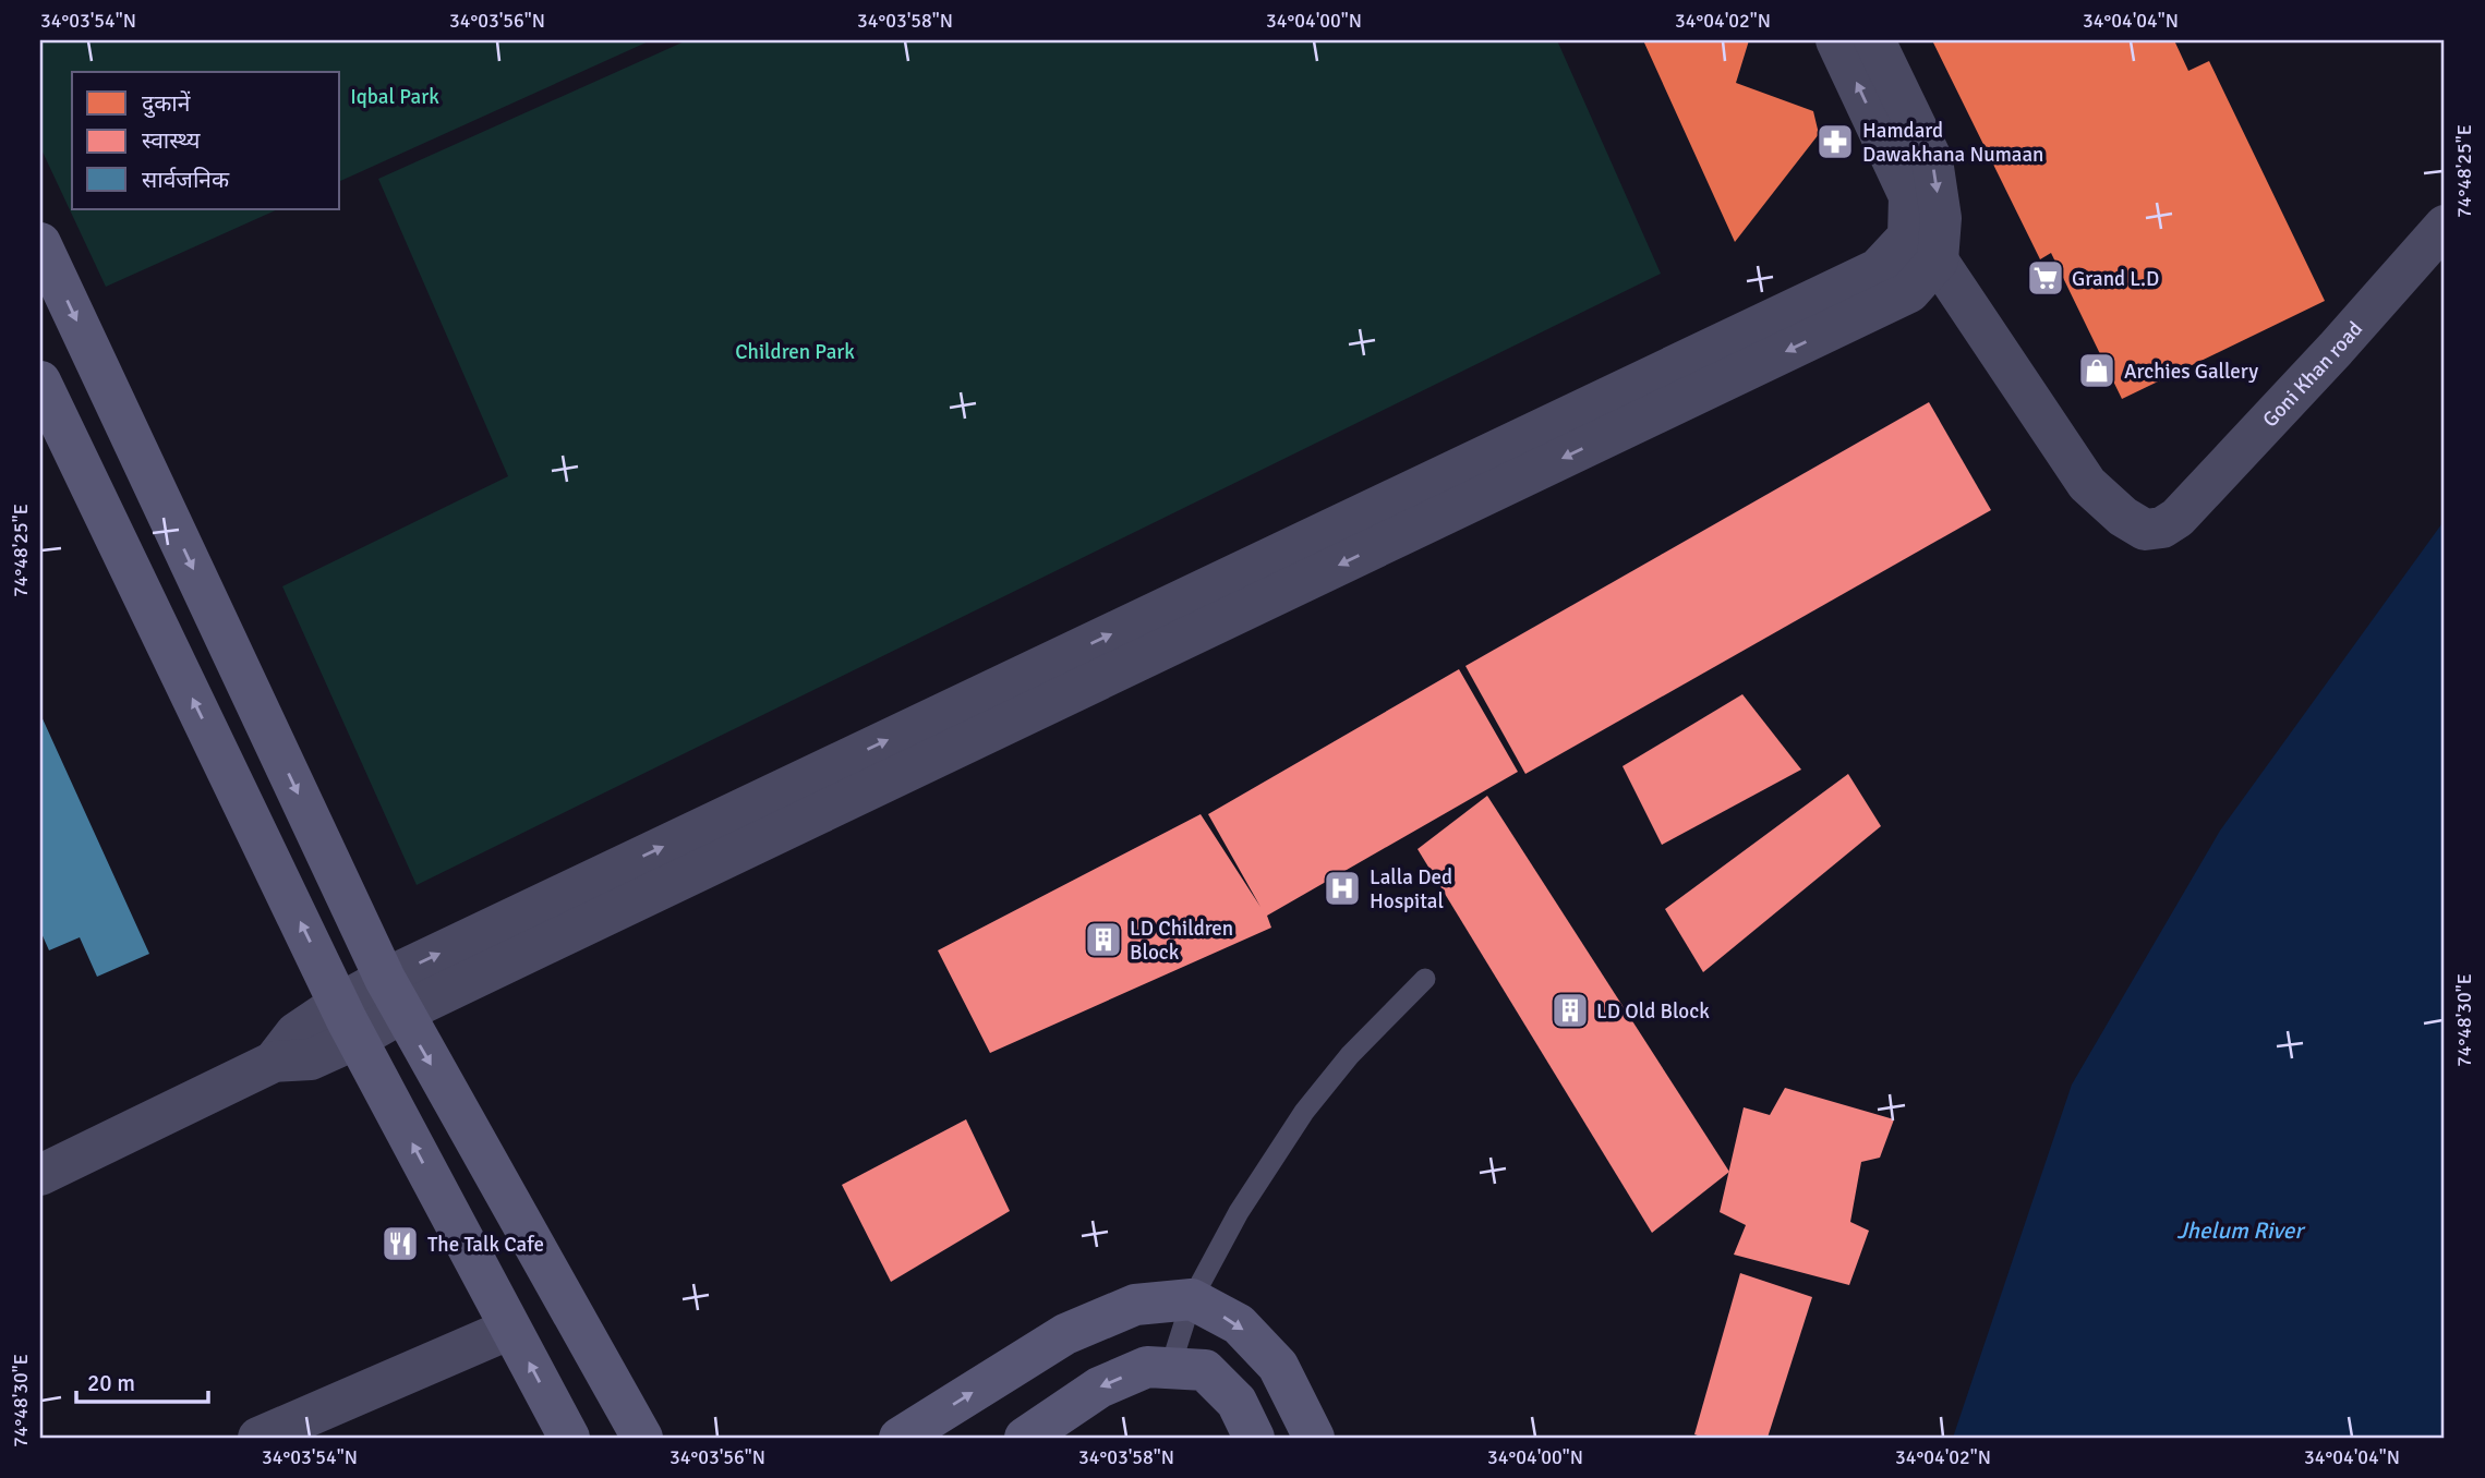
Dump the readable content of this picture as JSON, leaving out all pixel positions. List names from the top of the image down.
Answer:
{
  "streets": {
    "street": ["Goni Khan road"]
  },
  "water": ["Jhelum River"],
  "parks": ["Iqbal Park", "Children Park"],
  "places": {
    "pharmacy": ["Hamdard Dawakhana Numaan"],
    "supermarket": ["Grand L.D"],
    "shop": ["Archies Gallery"],
    "hospital": ["Lalla Ded Hospital"],
    "building": ["LD Children Block", "LD Old Block"],
    "restaurant": ["The Talk Cafe"]
  },
  "legend": ["दुकानें", "स्वास्थ्य", "सार्वजनिक"],
  "scale_bar": "20 m",
  "coordinates": [
    "34°03'54\"N",
    "34°03'56\"N",
    "34°03'58\"N",
    "34°04'00\"N",
    "34°04'02\"N",
    "34°04'04\"N",
    "74°48'25\"E",
    "74°48'30\"E"
  ]
}
